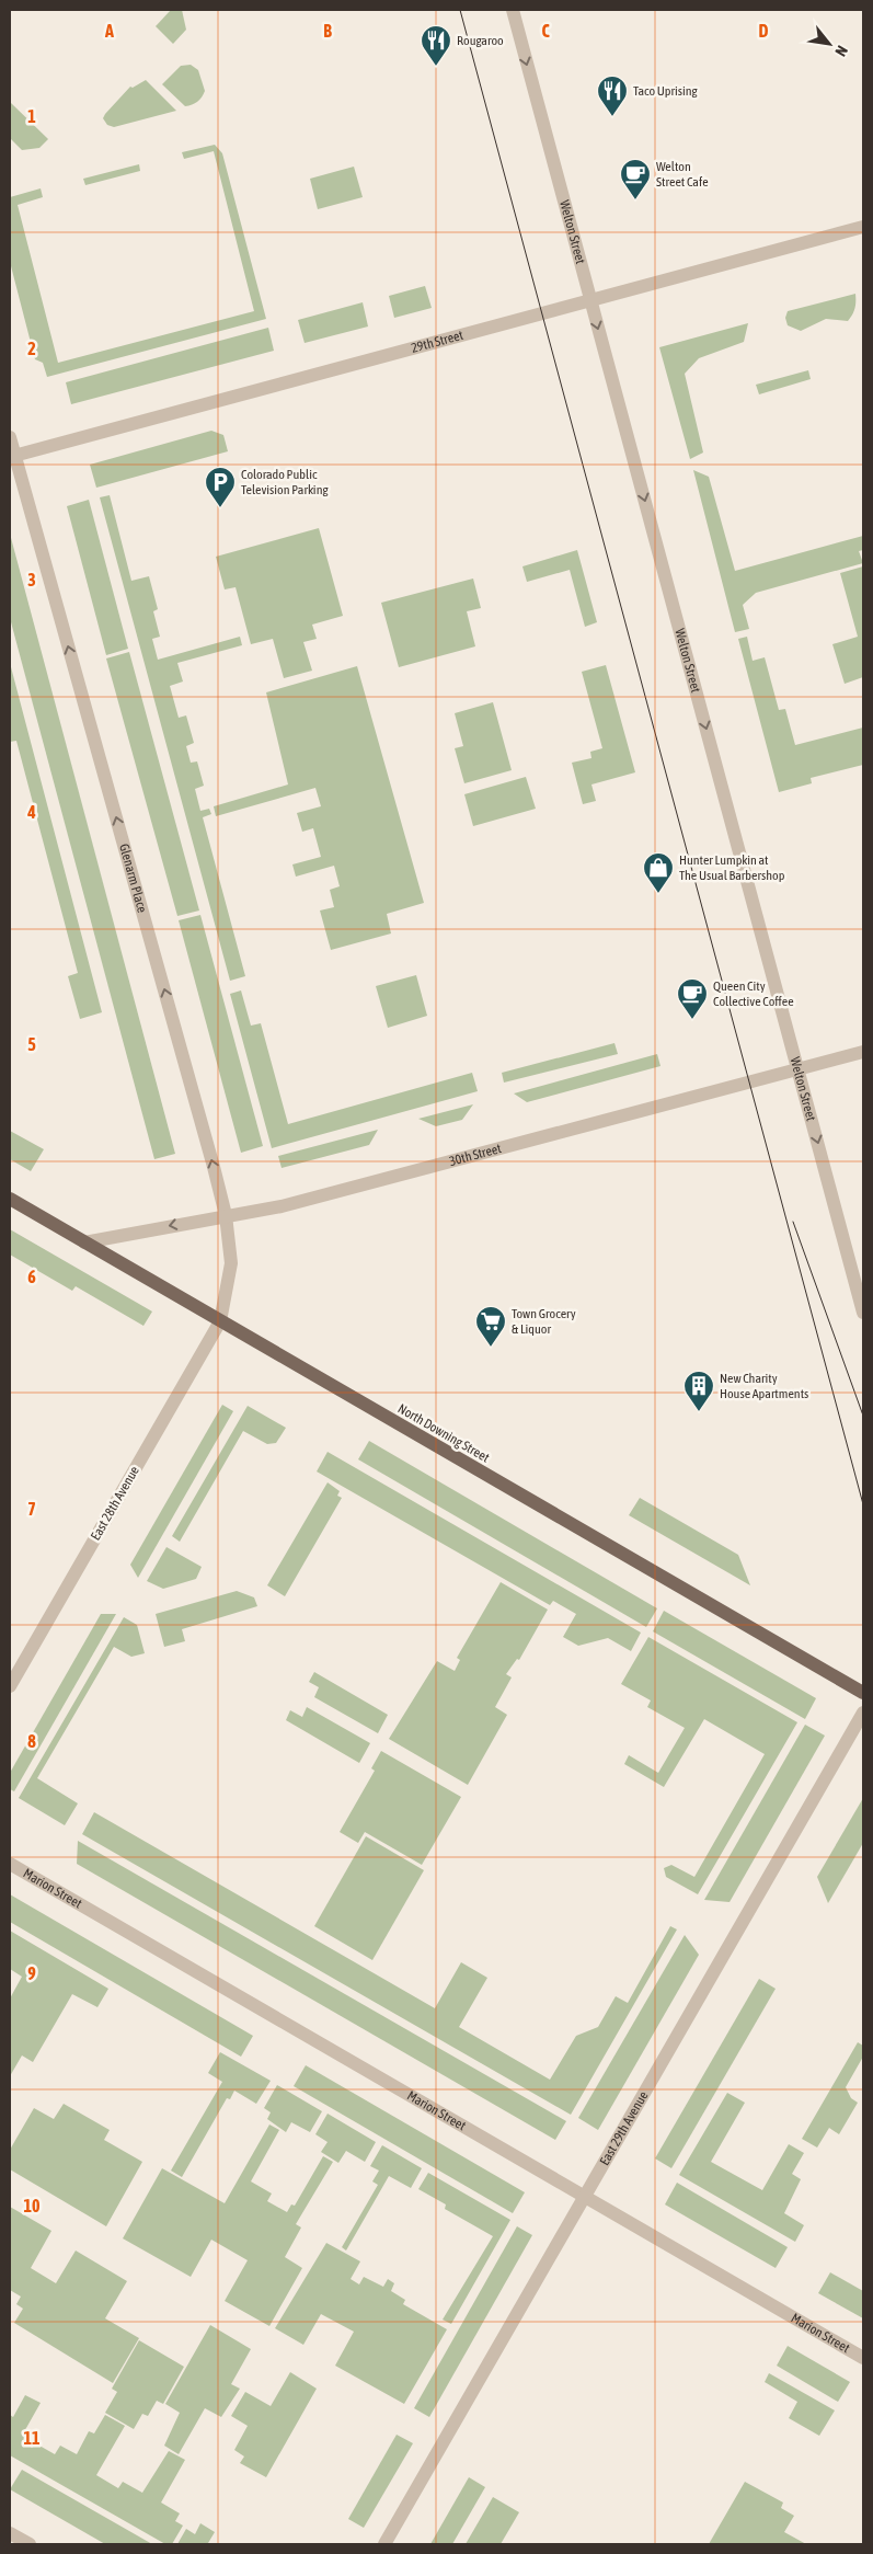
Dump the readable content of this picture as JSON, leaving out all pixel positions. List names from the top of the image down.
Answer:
{
  "streets": {
    "main road": ["North Downing Street"],
    "street": [
      "Welton Street",
      "29th Street",
      "Glenarm Place",
      "30th Street",
      "East 28th Avenue",
      "Marion Street",
      "East 29th Avenue"
    ]
  },
  "crossings": [
    ["Welton Street", "29th Street"],
    ["Welton Street", "30th Street"],
    ["29th Street", "Glenarm Place"],
    ["Glenarm Place", "30th Street"],
    ["Glenarm Place", "North Downing Street"],
    ["Glenarm Place", "East 28th Avenue"],
    ["30th Street", "North Downing Street"],
    ["North Downing Street", "East 28th Avenue"],
    ["Marion Street", "East 29th Avenue"]
  ],
  "one_way": ["Welton Street", "Glenarm Place"],
  "places": {
    "restaurant": ["Rougaroo", "Taco Uprising"],
    "cafe": ["Welton Street Cafe", "Queen City Collective Coffee"],
    "parking": ["Colorado Public Television Parking"],
    "shop": ["Hunter Lumpkin at The Usual Barbershop"],
    "supermarket": ["Town Grocery & Liquor"],
    "building": ["New Charity House Apartments"]
  },
  "north": "bottom right",
  "grid": {
    "columns": [
      "A",
      "B",
      "C",
      "D"
    ],
    "rows": [
      "1",
      "2",
      "3",
      "4",
      "5",
      "6",
      "7",
      "8",
      "9",
      "10",
      "11"
    ]
  }
}
